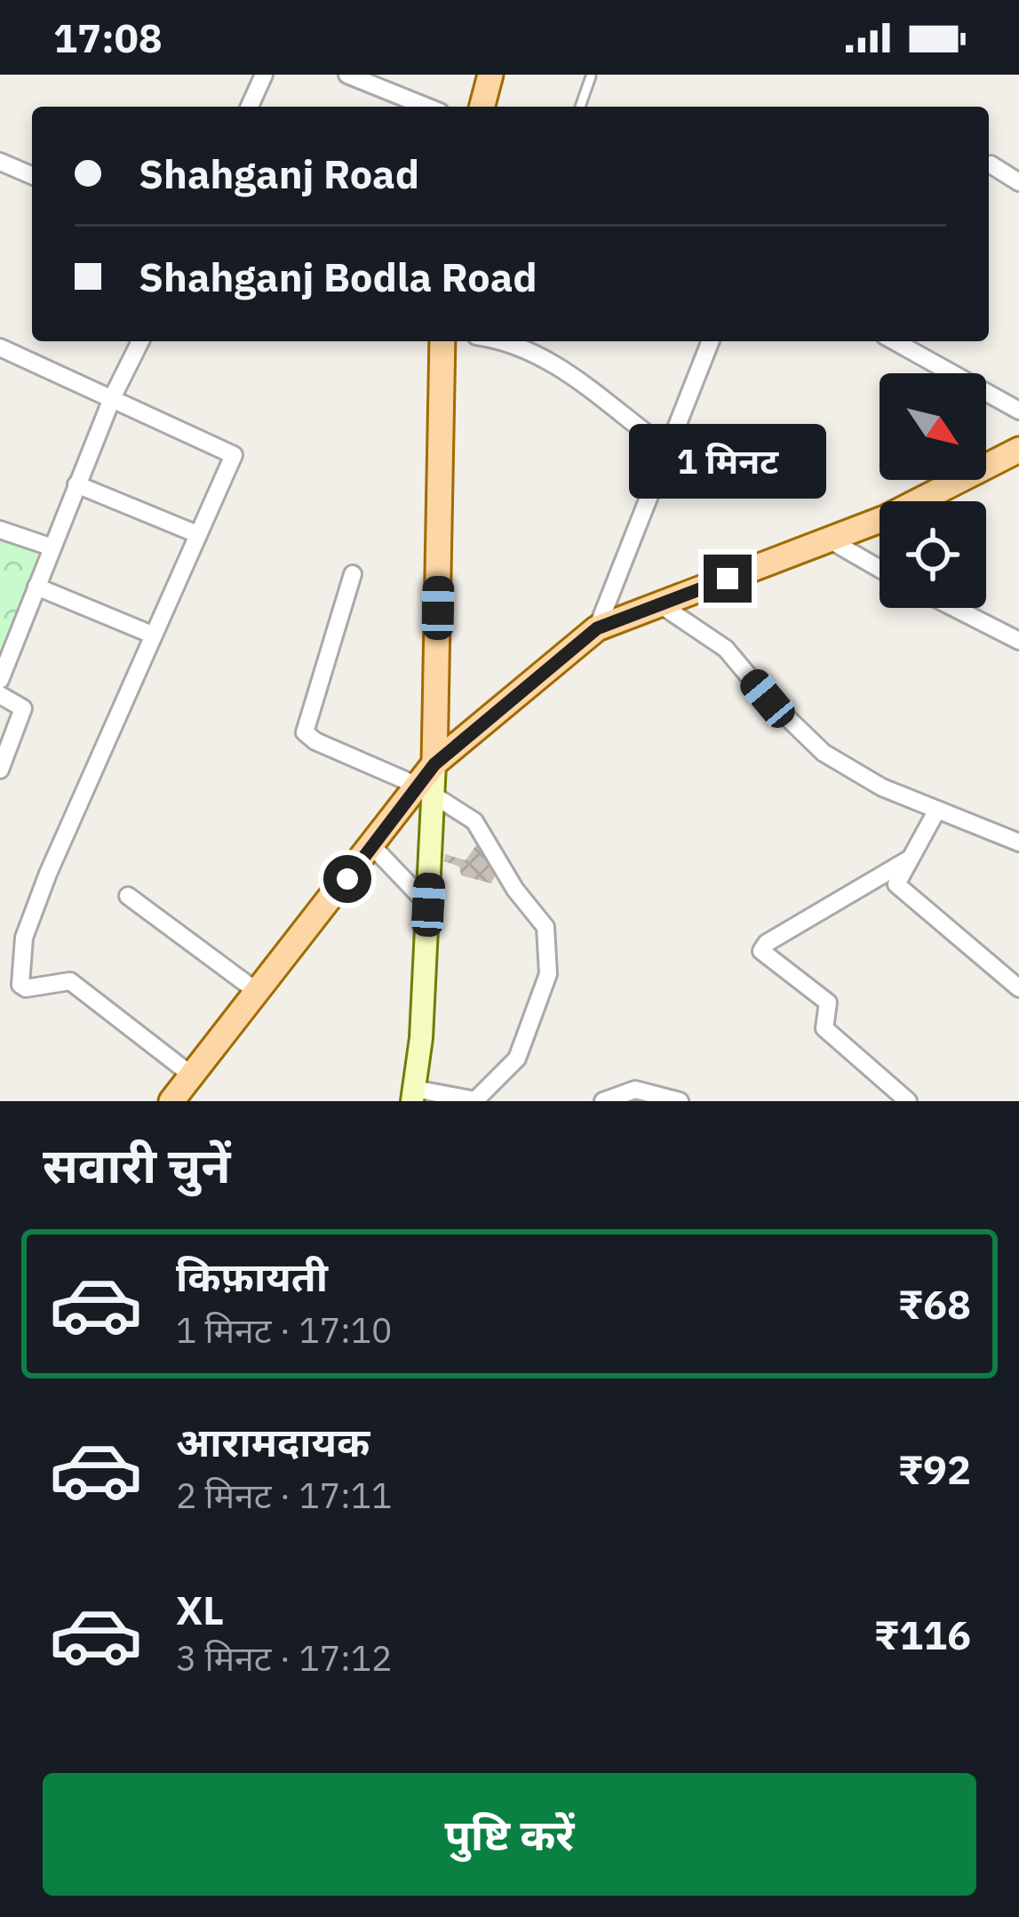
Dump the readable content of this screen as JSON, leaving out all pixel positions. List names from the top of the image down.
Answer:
{
  "north": "bottom right",
  "page": {
    "status": "17:08",
    "banner": ["Shahganj Road", "Shahganj Bodla Road"],
    "bubble": "1 मिनट",
    "heading": "सवारी चुनें",
    "list": [
      {
        "name": "किफ़ायती",
        "note": "1 मिनट · 17:10",
        "value": "₹68"
      },
      {
        "name": "आरामदायक",
        "note": "2 मिनट · 17:11",
        "value": "₹92"
      },
      {
        "name": "XL",
        "note": "3 मिनट · 17:12",
        "value": "₹116"
      }
    ],
    "buttons": "पुष्टि करें"
  }
}
